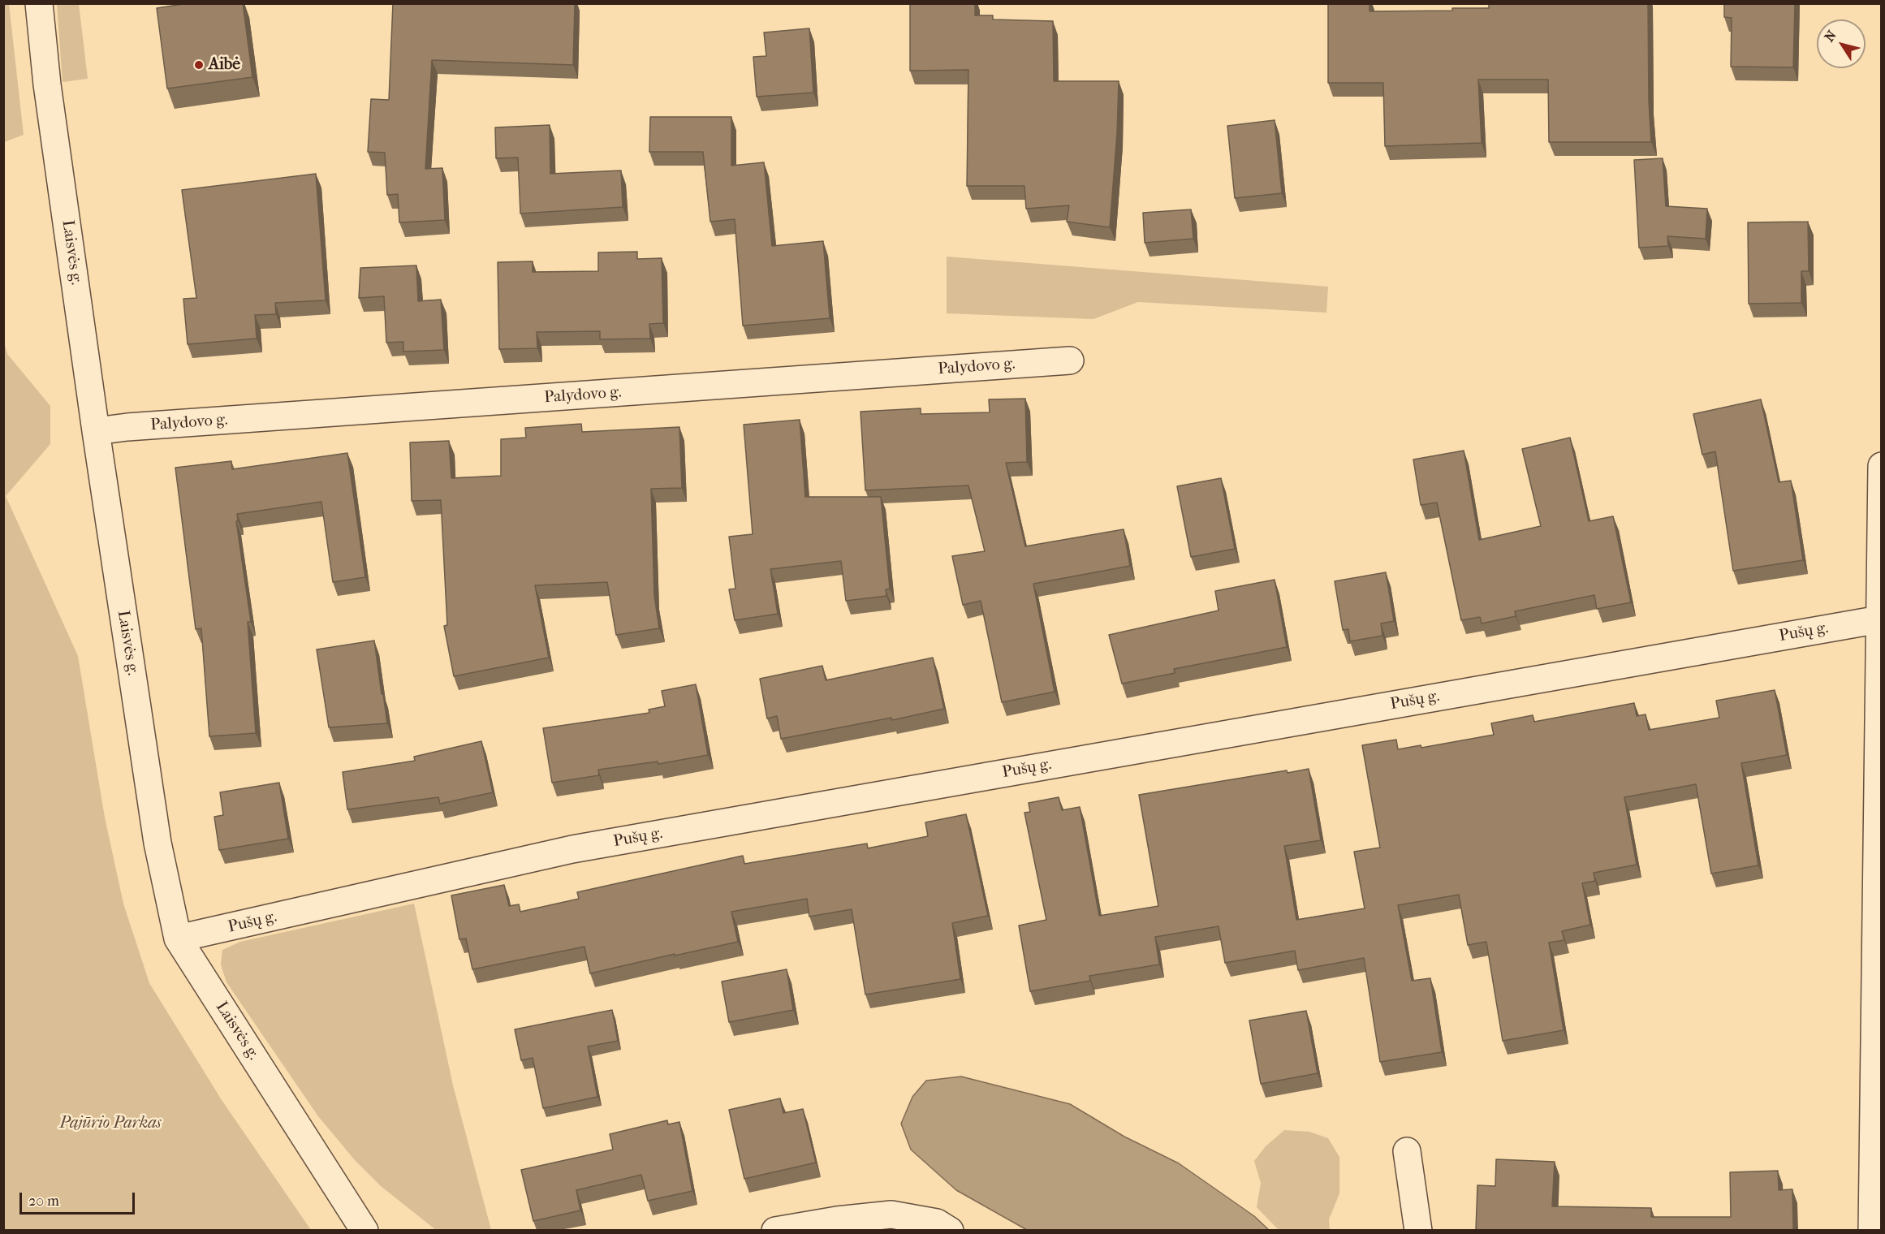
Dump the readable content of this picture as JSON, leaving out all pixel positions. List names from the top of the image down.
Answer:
{
  "streets": {
    "street": ["Laisvės g.", "Palydovo g.", "Pušų g."]
  },
  "crossings": [
    ["Laisvės g.", "Palydovo g."],
    ["Laisvės g.", "Pušų g."]
  ],
  "parks": ["Pajūrio Parkas"],
  "places": ["Aibė"],
  "scale_bar": "20 m",
  "north": "top left"
}
